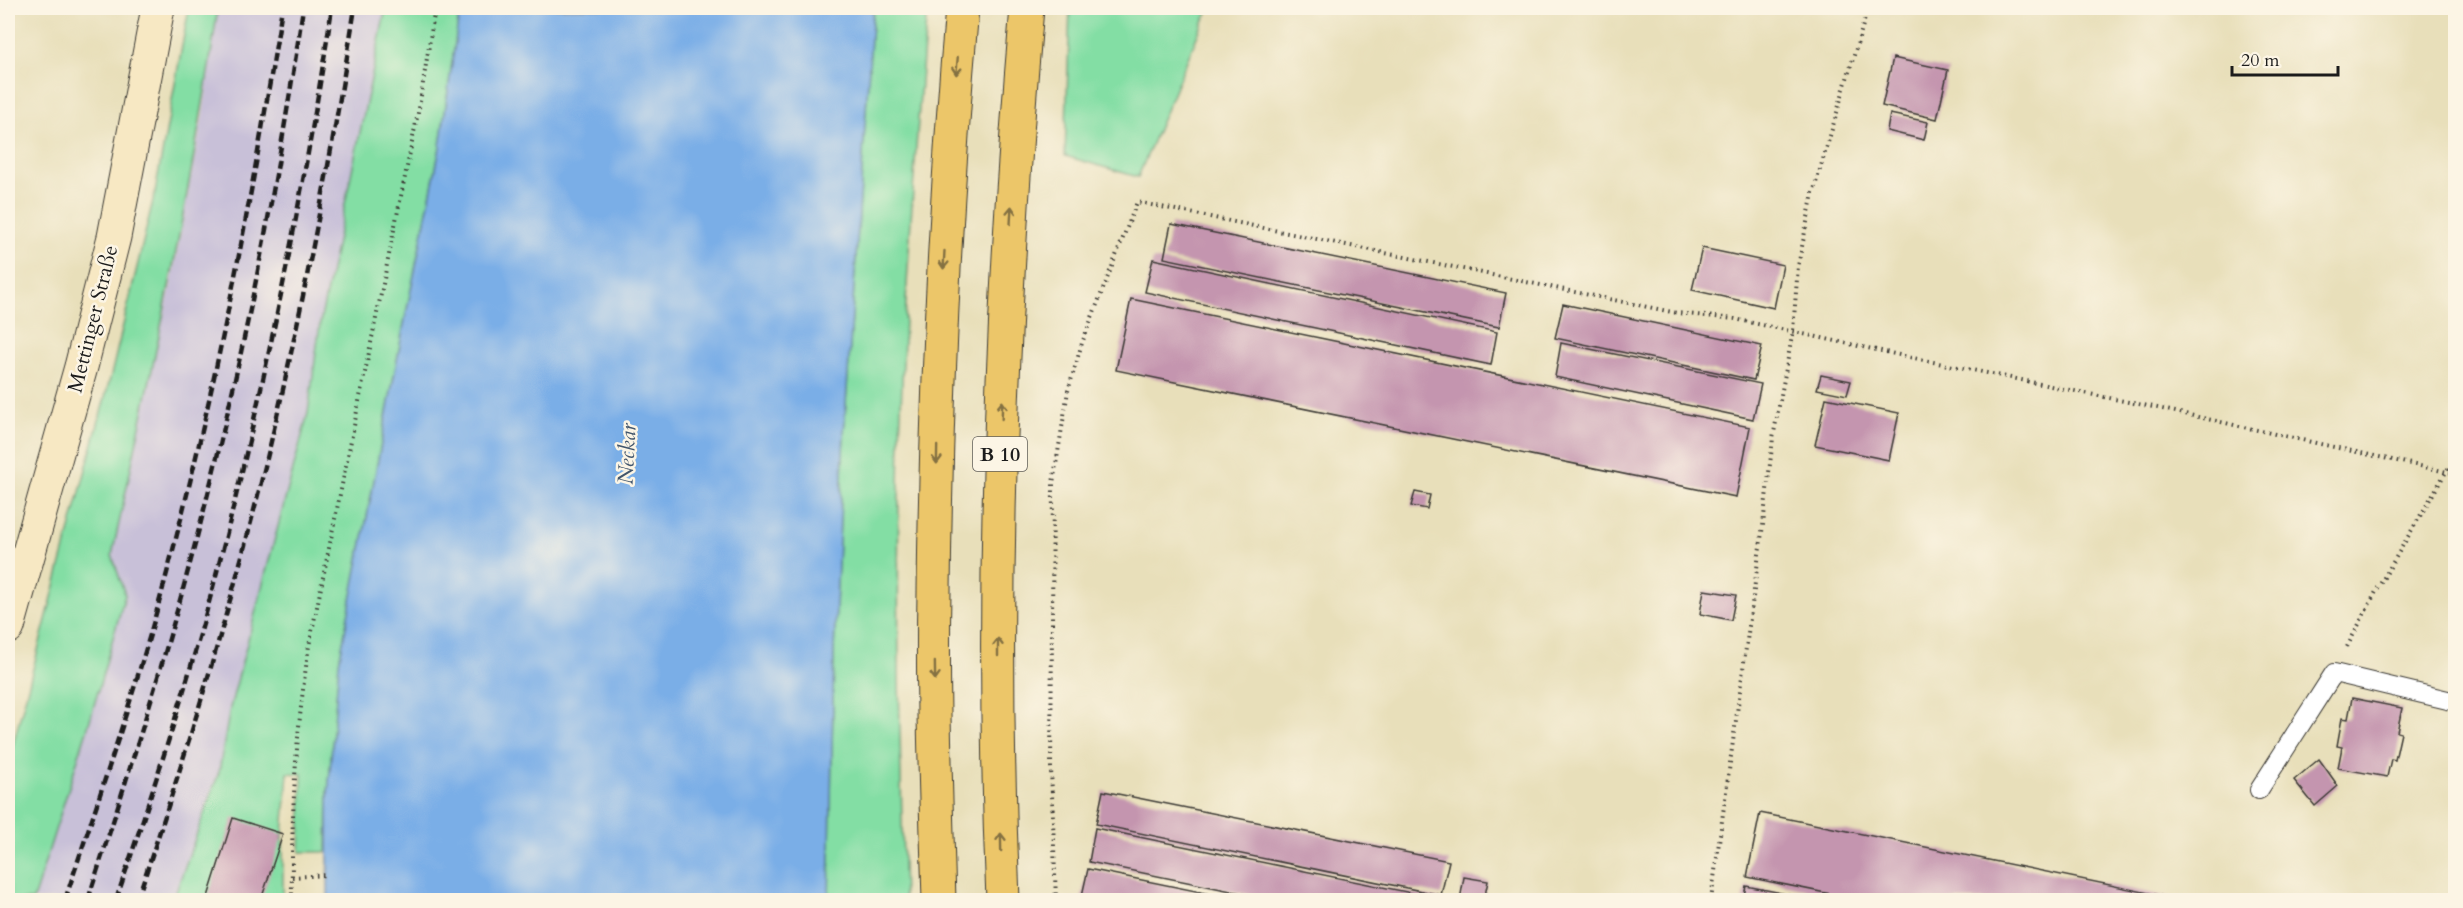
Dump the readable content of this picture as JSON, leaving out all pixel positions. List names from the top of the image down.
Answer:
{
  "streets": {
    "highway": ["B 10"],
    "main road": ["Mettinger Straße"]
  },
  "water": ["Neckar"],
  "scale_bar": "20 m"
}
